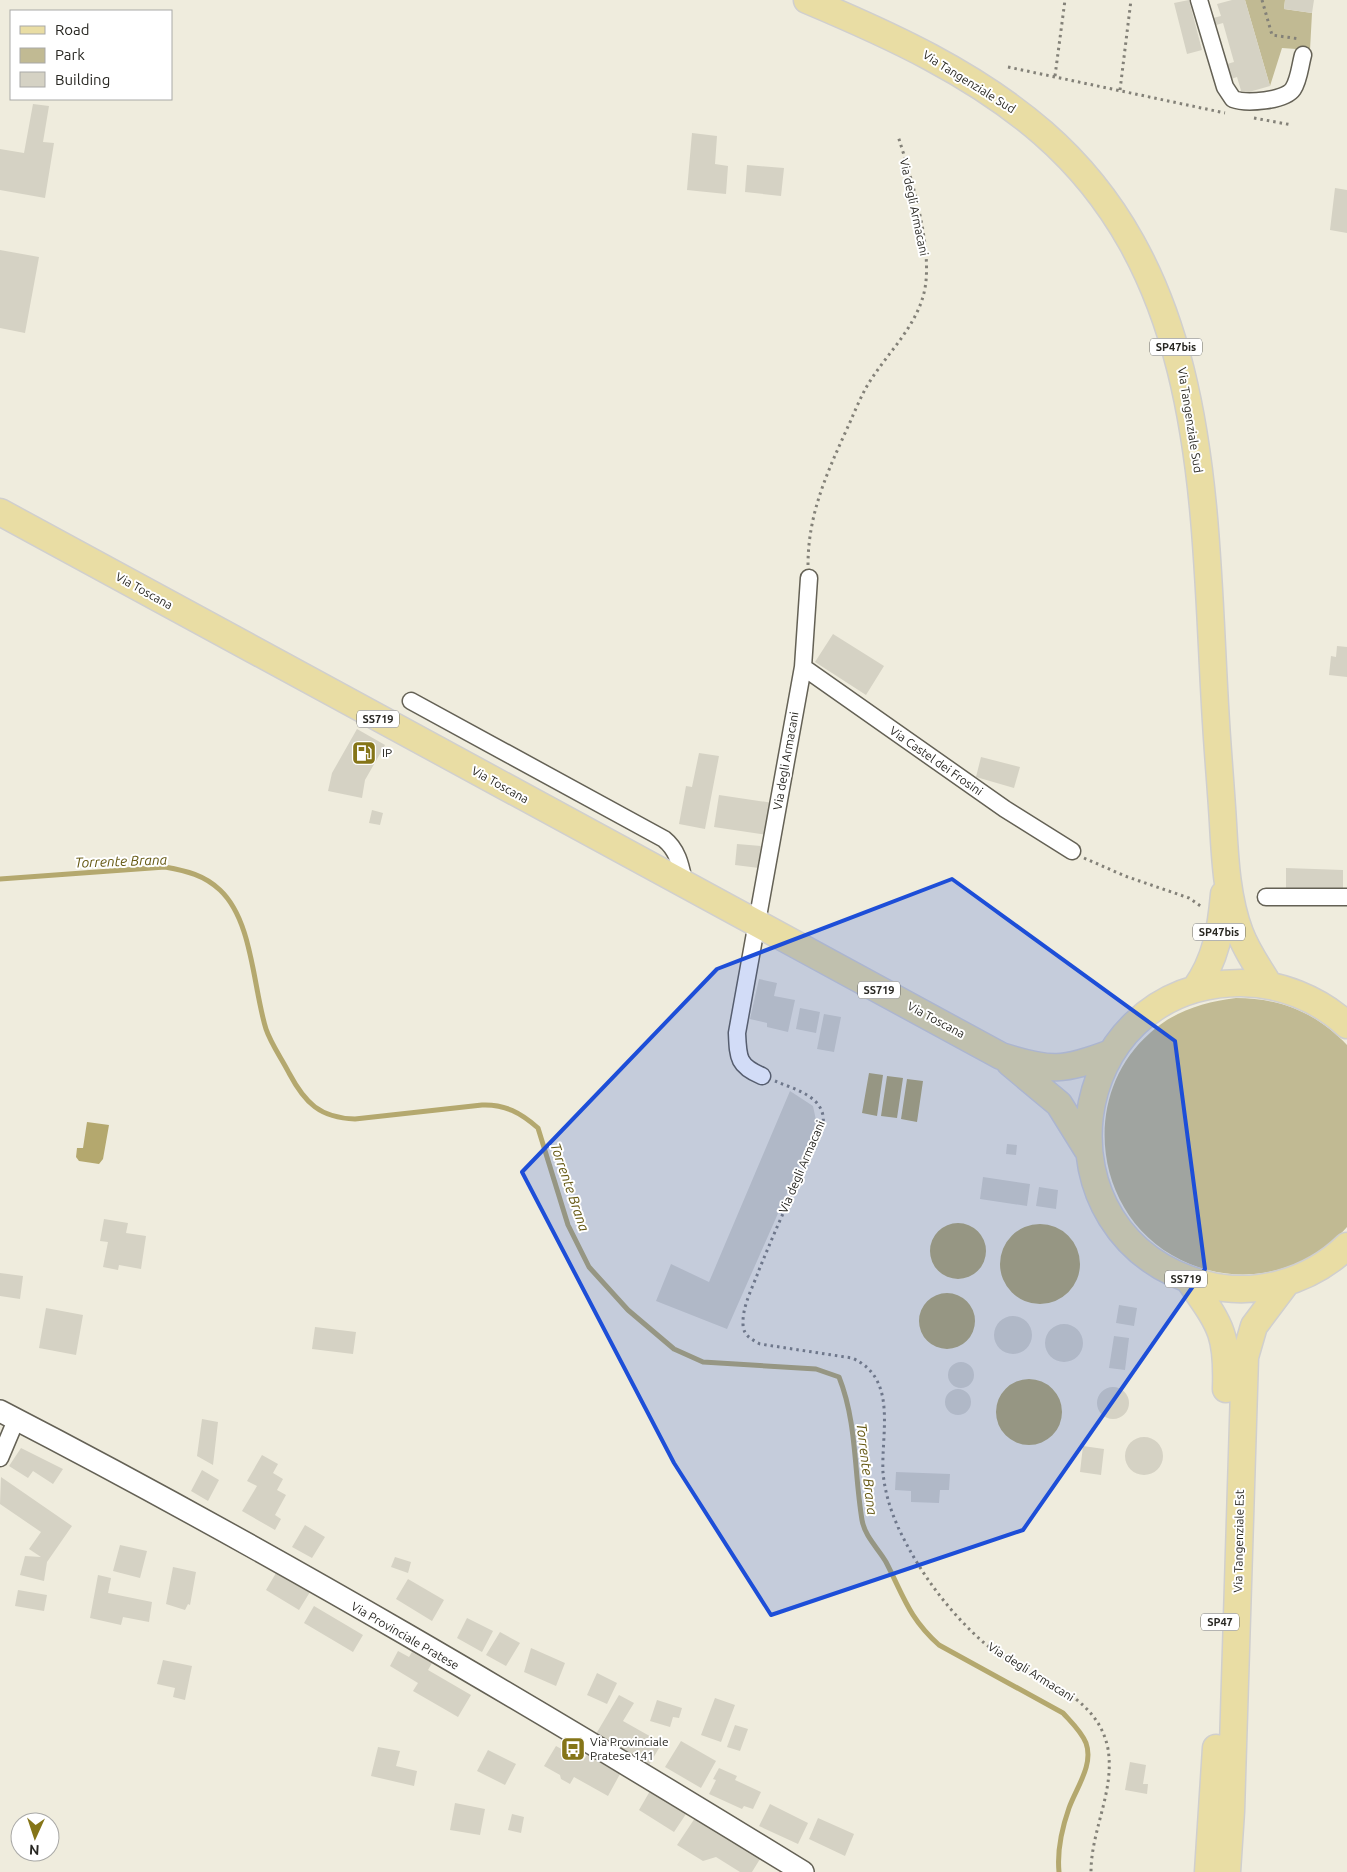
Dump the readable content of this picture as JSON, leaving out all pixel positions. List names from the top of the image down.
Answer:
{
  "streets": {
    "main road": [
      "Via Tangenziale Sud",
      "SP47bis",
      "Via Toscana",
      "SS719",
      "Via Tangenziale Est",
      "SP47"
    ],
    "street": ["Via degli Armacani", "Via Castel dei Frosini", "Via Provinciale Pratese"]
  },
  "crossings": [
    ["Via Tangenziale Sud", "SS719"],
    ["Via degli Armacani", "Via Toscana"],
    ["Via degli Armacani", "Via Castel dei Frosini"],
    ["Via Toscana", "SS719"],
    ["SS719", "Via Tangenziale Est"]
  ],
  "water": ["Torrente Brana"],
  "places": {
    "fuel station": ["IP"],
    "bus stop": ["Via Provinciale Pratese 141"]
  },
  "legend": ["Road", "Park", "Building"],
  "north": "bottom"
}
